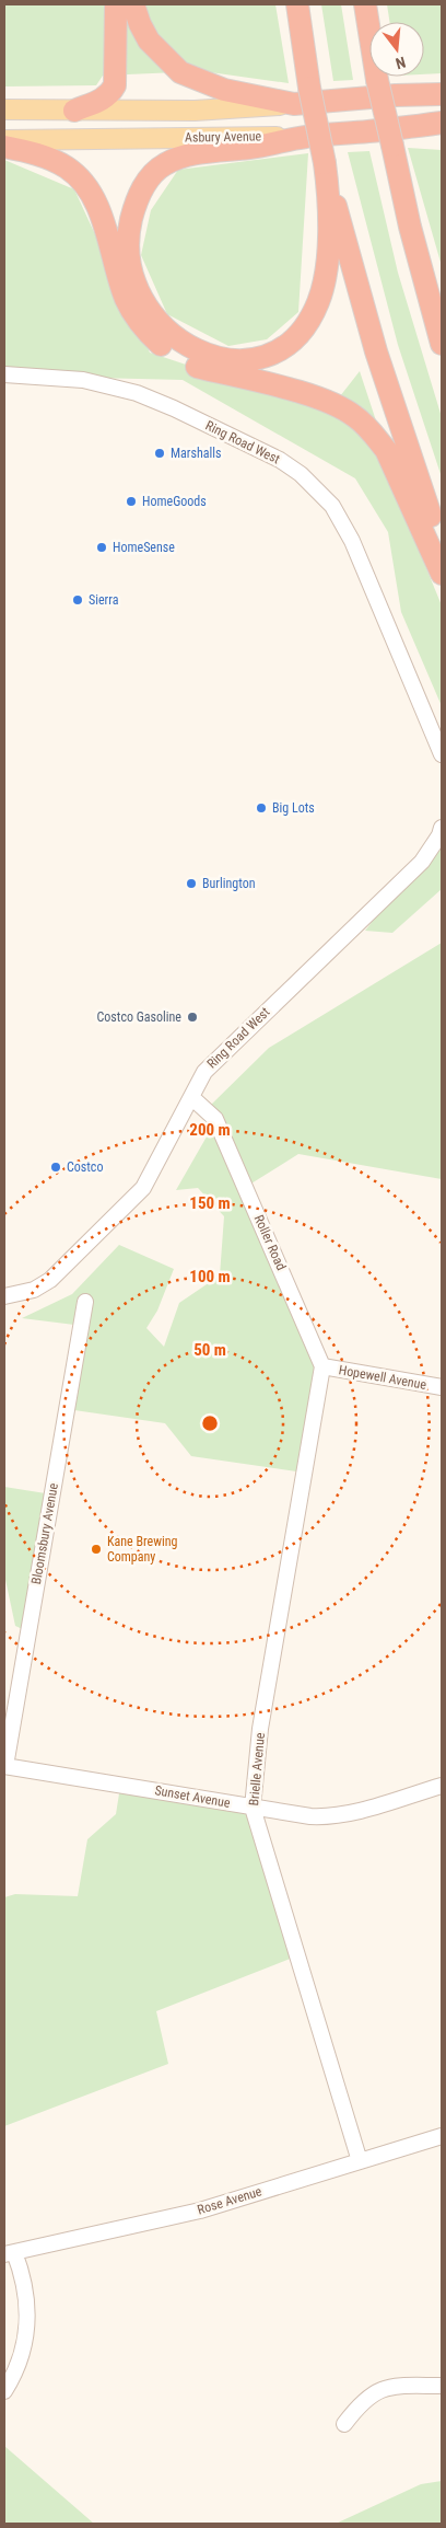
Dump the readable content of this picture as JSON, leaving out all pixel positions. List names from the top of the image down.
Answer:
{
  "streets": {
    "highway": ["Asbury Avenue"],
    "street": [
      "Ring Road West",
      "Roller Road",
      "Hopewell Avenue",
      "Bloomsbury Avenue",
      "Brielle Avenue",
      "Sunset Avenue",
      "Rose Avenue"
    ]
  },
  "crossings": [
    ["Ring Road West", "Roller Road"],
    ["Roller Road", "Hopewell Avenue"],
    ["Roller Road", "Brielle Avenue"],
    ["Hopewell Avenue", "Brielle Avenue"],
    ["Bloomsbury Avenue", "Sunset Avenue"],
    ["Brielle Avenue", "Sunset Avenue"],
    ["Brielle Avenue", "Rose Avenue"]
  ],
  "places": [
    "Marshalls",
    "HomeGoods",
    "HomeSense",
    "Sierra",
    "Big Lots",
    "Burlington",
    "Costco Gasoline",
    "Costco",
    "Kane Brewing Company"
  ],
  "north": "bottom",
  "rings": [
    "200 m",
    "150 m",
    "100 m",
    "50 m"
  ]
}
